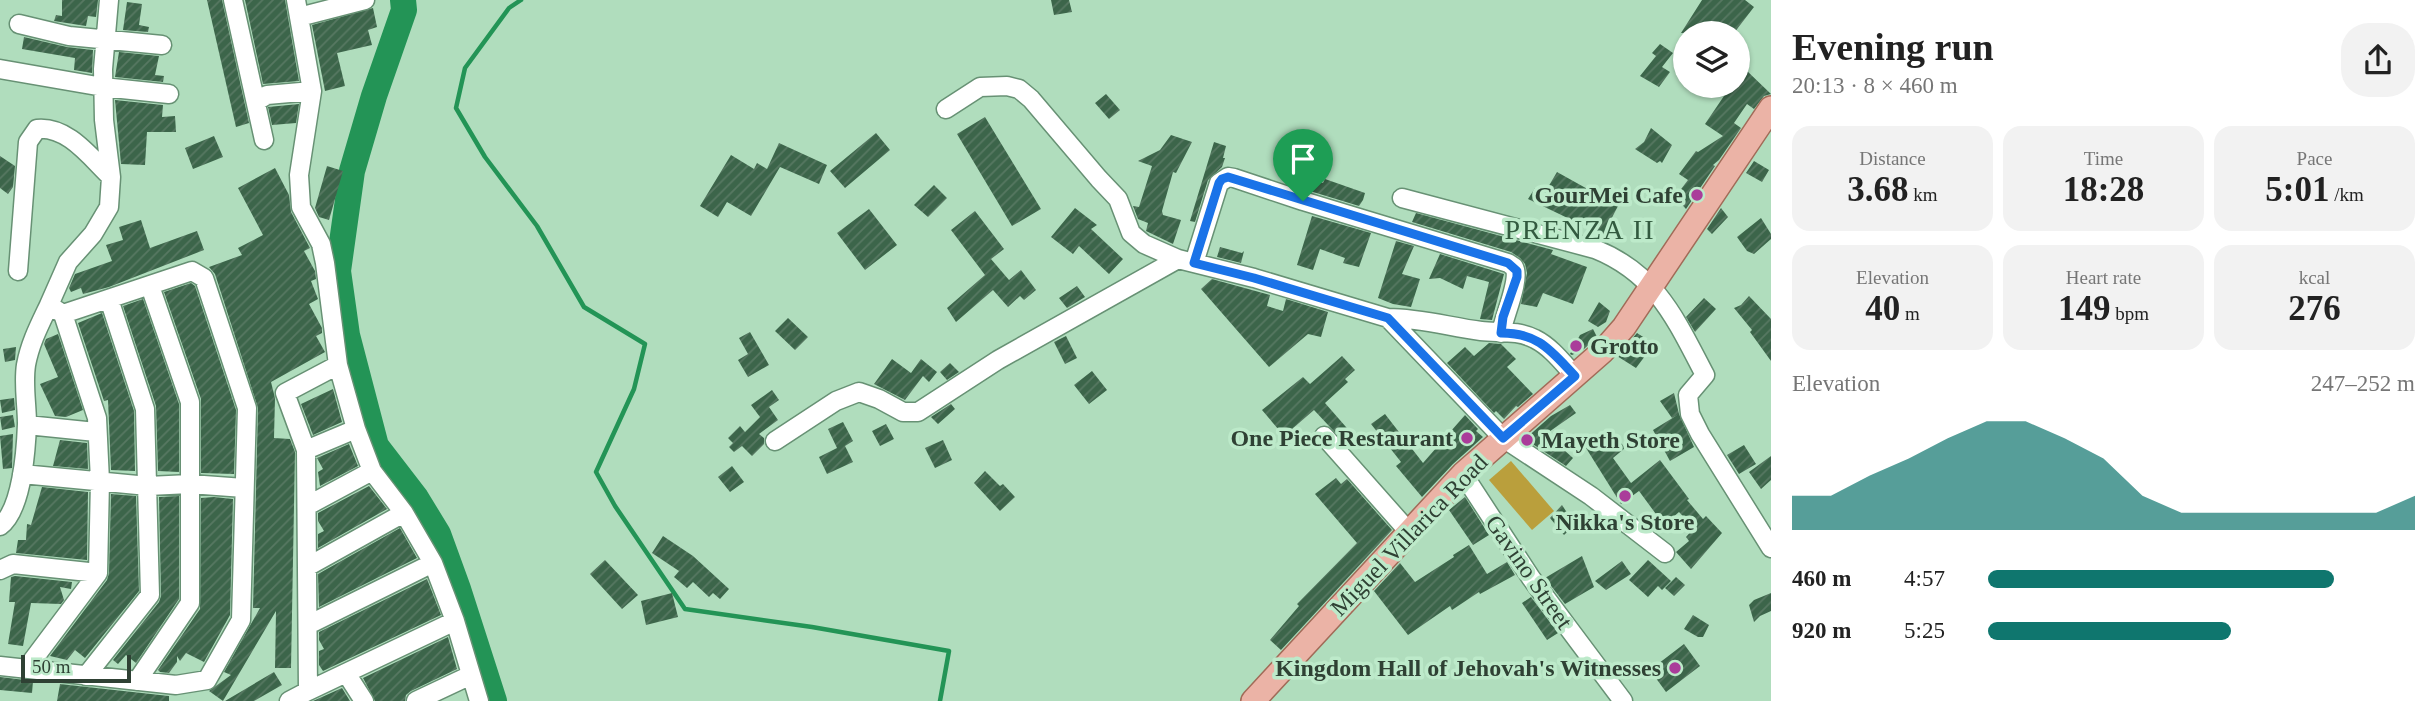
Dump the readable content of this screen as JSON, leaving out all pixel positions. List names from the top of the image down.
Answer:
{
  "streets": {
    "main road": ["Miguel Villarica Road"],
    "street": ["Gavino Street"]
  },
  "crossings": [
    ["Miguel Villarica Road", "Gavino Street"]
  ],
  "districts": ["PRENZA II"],
  "places": [
    "GourMei Cafe",
    "Grotto",
    "One Piece Restaurant",
    "Mayeth Store",
    "Nikka's Store",
    "Kingdom Hall of Jehovah's Witnesses"
  ],
  "scale_bar": "50 m",
  "page": {
    "heading": ["Evening run", "20:13 · 8 × 460 m"],
    "stats": [
      ["Distance", "3.68 km"],
      ["Time", "18:28"],
      ["Pace", "5:01 /km"],
      ["Elevation", "40 m"],
      ["Heart rate", "149 bpm"],
      ["kcal", "276"]
    ],
    "chart": ["Elevation", "247–252 m"],
    "list": [
      {
        "name": "460 m",
        "note": "4:57"
      },
      {
        "name": "920 m",
        "note": "5:25"
      }
    ],
    "scale": "50 m"
  }
}
